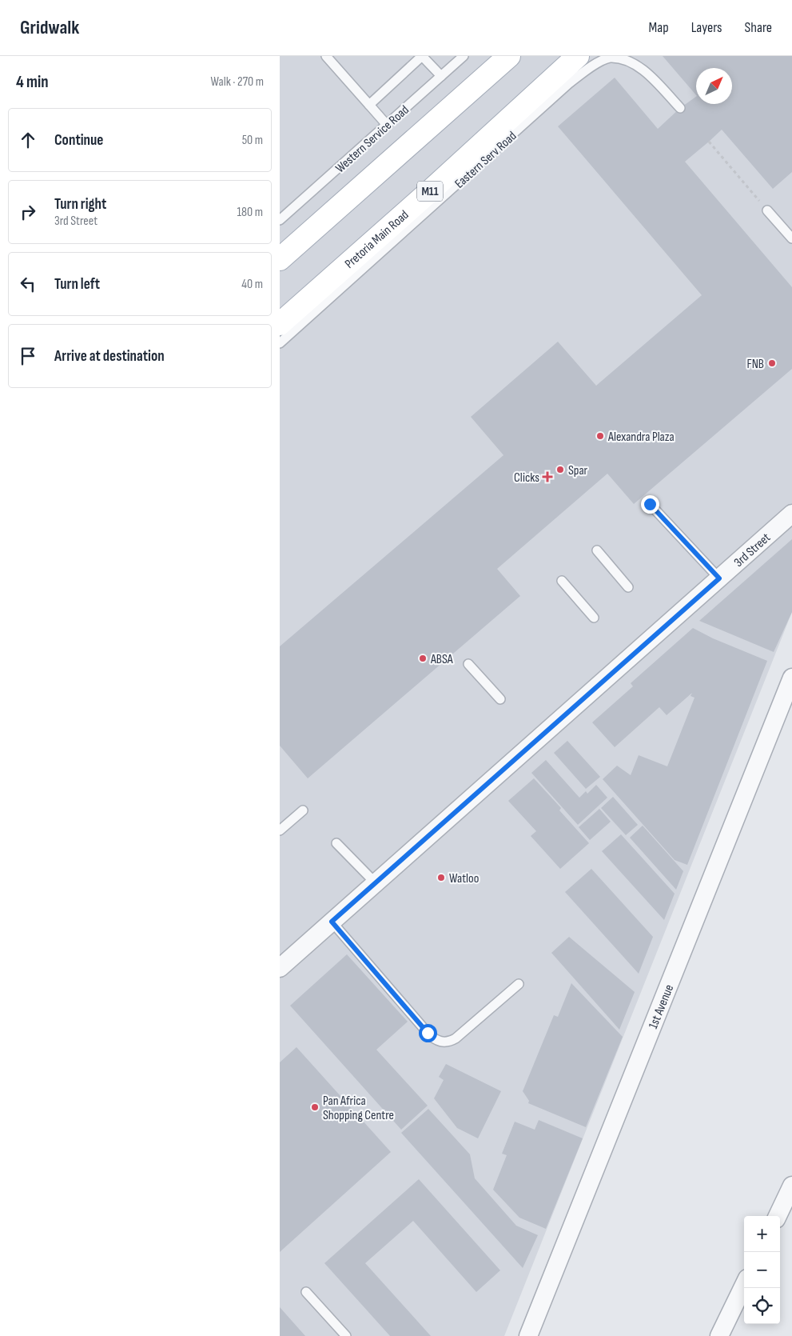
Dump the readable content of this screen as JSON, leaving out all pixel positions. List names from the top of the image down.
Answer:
{
  "streets": {
    "main road": ["M11", "Pretoria Main Road"],
    "street": ["3rd Street", "1st Avenue"],
    "lane": ["Western Service Road", "Eastern Serv Road"]
  },
  "places": {
    "other": [
      "FNB",
      "Alexandra Plaza",
      "Spar",
      "ABSA",
      "Watloo",
      "Pan Africa Shopping Centre"
    ],
    "health": ["Clicks"]
  },
  "north": "top right",
  "page": {
    "header": "Gridwalk",
    "nav": ["Map", "Layers", "Share"],
    "heading": ["4 min", "Walk · 270 m"],
    "list": [
      ["Continue", "50 m"],
      ["Turn right", "3rd Street", "180 m"],
      ["Turn left", "40 m"],
      "Arrive at destination"
    ],
    "map_buttons": ["+", "−"]
  }
}
